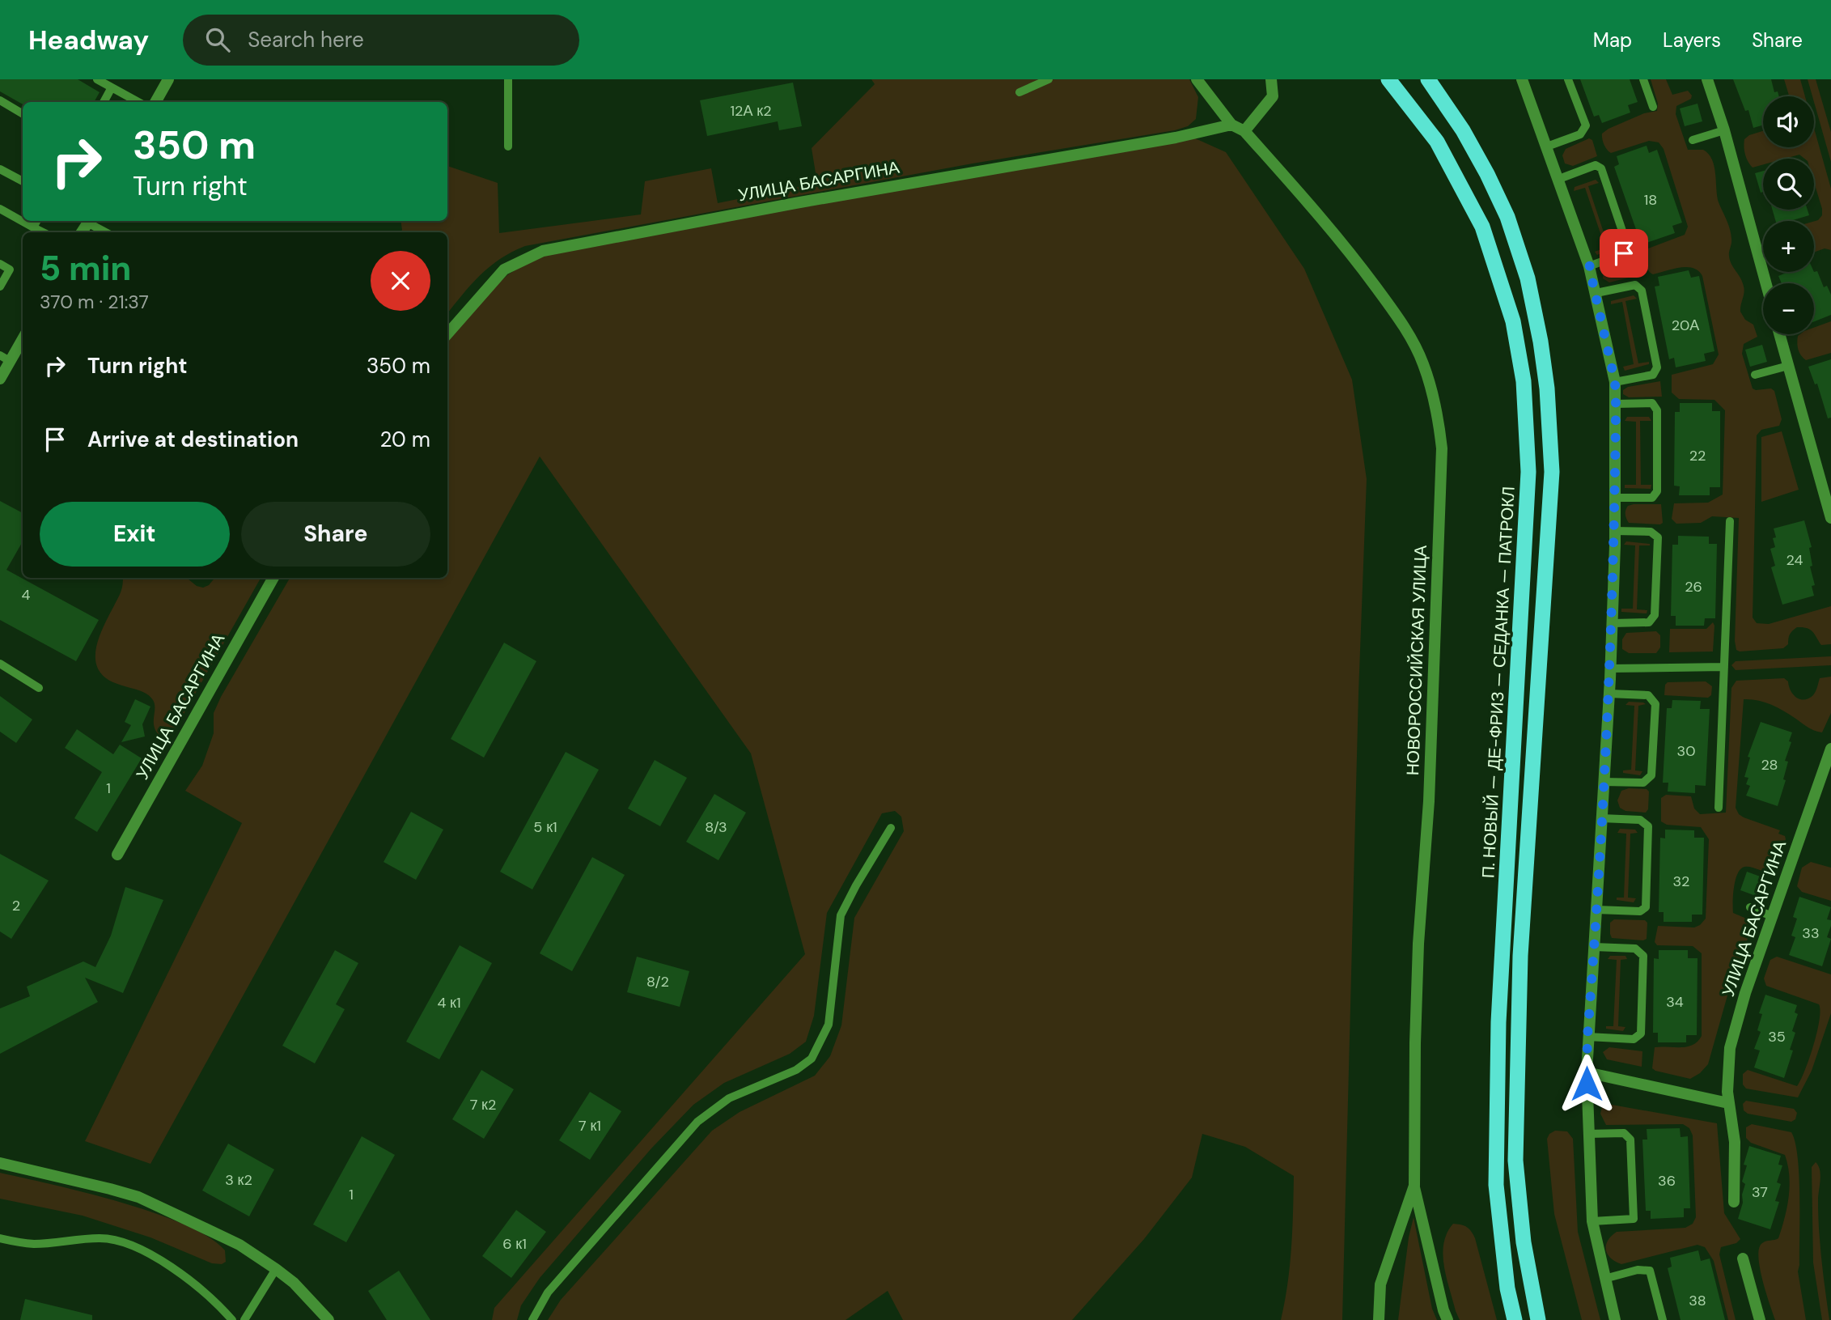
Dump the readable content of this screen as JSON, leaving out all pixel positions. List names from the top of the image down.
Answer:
{
  "streets": {
    "highway": ["П. НОВЫЙ — ДЕ-ФРИЗ — СЕДАНКА — ПАТРОКЛ"],
    "street": ["УЛИЦА БАСАРГИНА", "НОВОРОССИЙСКАЯ УЛИЦА"]
  },
  "crossings": [
    ["УЛИЦА БАСАРГИНА", "НОВОРОССИЙСКАЯ УЛИЦА"]
  ],
  "house_numbers": [
    "12А к2",
    "18",
    "20А",
    "22",
    "24",
    "26",
    "4",
    "30",
    "28",
    "1",
    "5 к1",
    "8/3",
    "32",
    "2",
    "33",
    "8/2",
    "34",
    "4 к1",
    "35",
    "7 к2",
    "7 к1",
    "3 к2",
    "36",
    "37",
    "1",
    "6 к1",
    "38"
  ],
  "page": {
    "header": "Headway",
    "search": "Search here",
    "nav": ["Map", "Layers", "Share"],
    "map_buttons": ["+", "−"],
    "turn": ["350 m", "Turn right"],
    "heading": ["5 min", "370 m · 21:37"],
    "list": [
      {
        "name": "Turn right",
        "value": "350 m"
      },
      {
        "name": "Arrive at destination",
        "value": "20 m"
      }
    ],
    "buttons": ["Exit", "Share"]
  }
}
